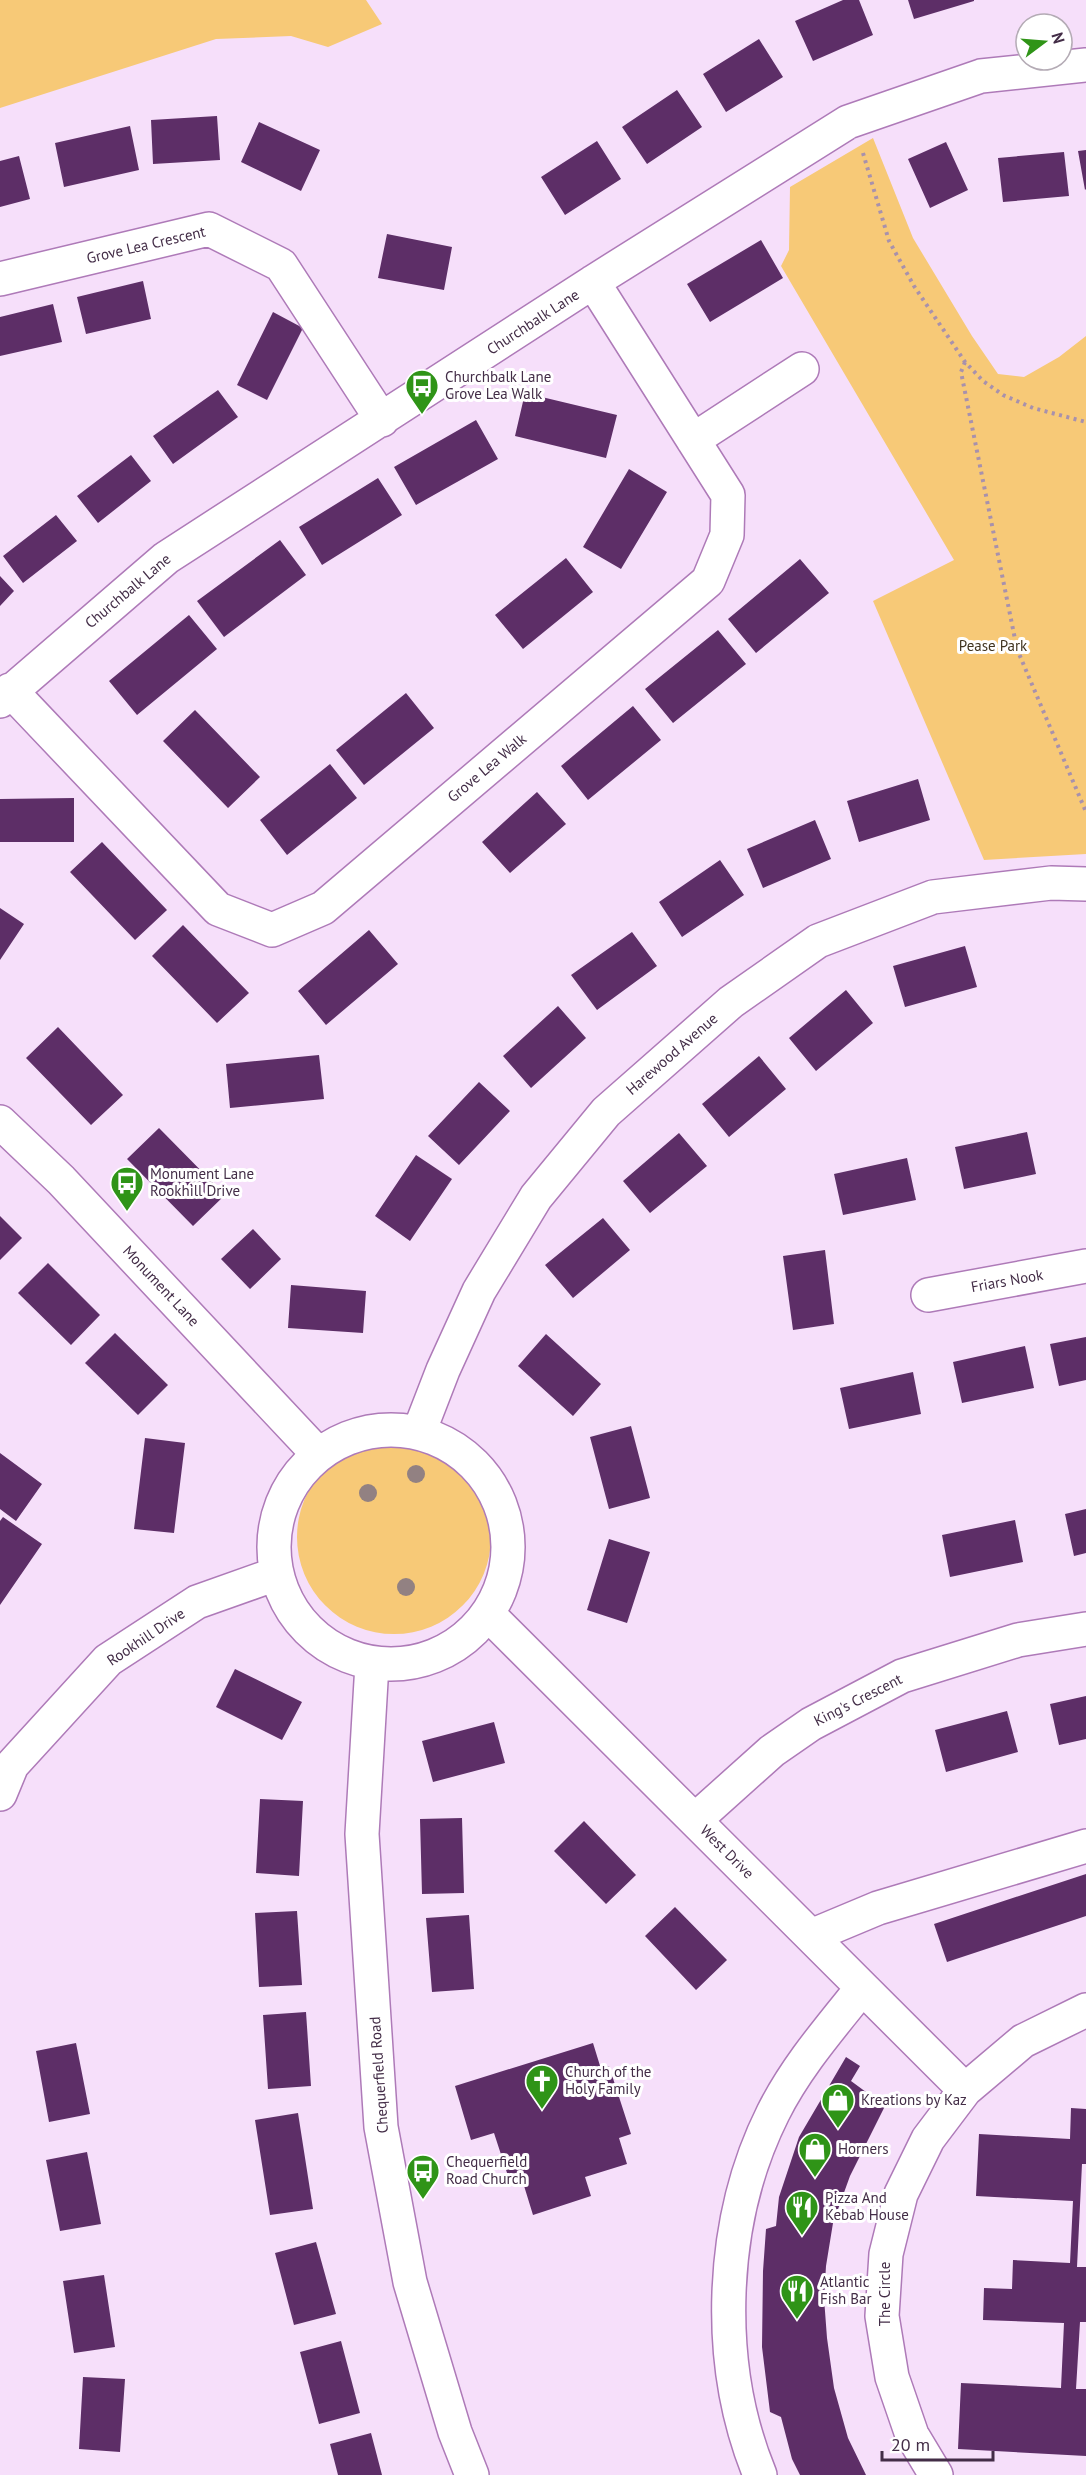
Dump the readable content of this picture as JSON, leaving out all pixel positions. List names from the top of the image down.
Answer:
{
  "streets": {
    "street": [
      "Grove Lea Crescent",
      "Churchbalk Lane",
      "Grove Lea Walk",
      "Harewood Avenue",
      "Friars Nook",
      "Monument Lane",
      "Rookhill Drive",
      "King's Crescent",
      "West Drive",
      "Chequerfield Road",
      "The Circle"
    ]
  },
  "crossings": [
    ["Grove Lea Crescent", "Churchbalk Lane"],
    ["Churchbalk Lane", "Grove Lea Walk"],
    ["King's Crescent", "West Drive"],
    ["West Drive", "The Circle"]
  ],
  "parks": ["Pease Park"],
  "places": {
    "bus stop": ["Churchbalk Lane Grove Lea Walk", "Monument Lane Rookhill Drive", "Chequerfield Road Church"],
    "church": ["Church of the Holy Family"],
    "shop": ["Kreations by Kaz", "Horners"],
    "restaurant": ["Pizza And Kebab House", "Atlantic Fish Bar"]
  },
  "scale_bar": "20 m",
  "north": "right"
}
